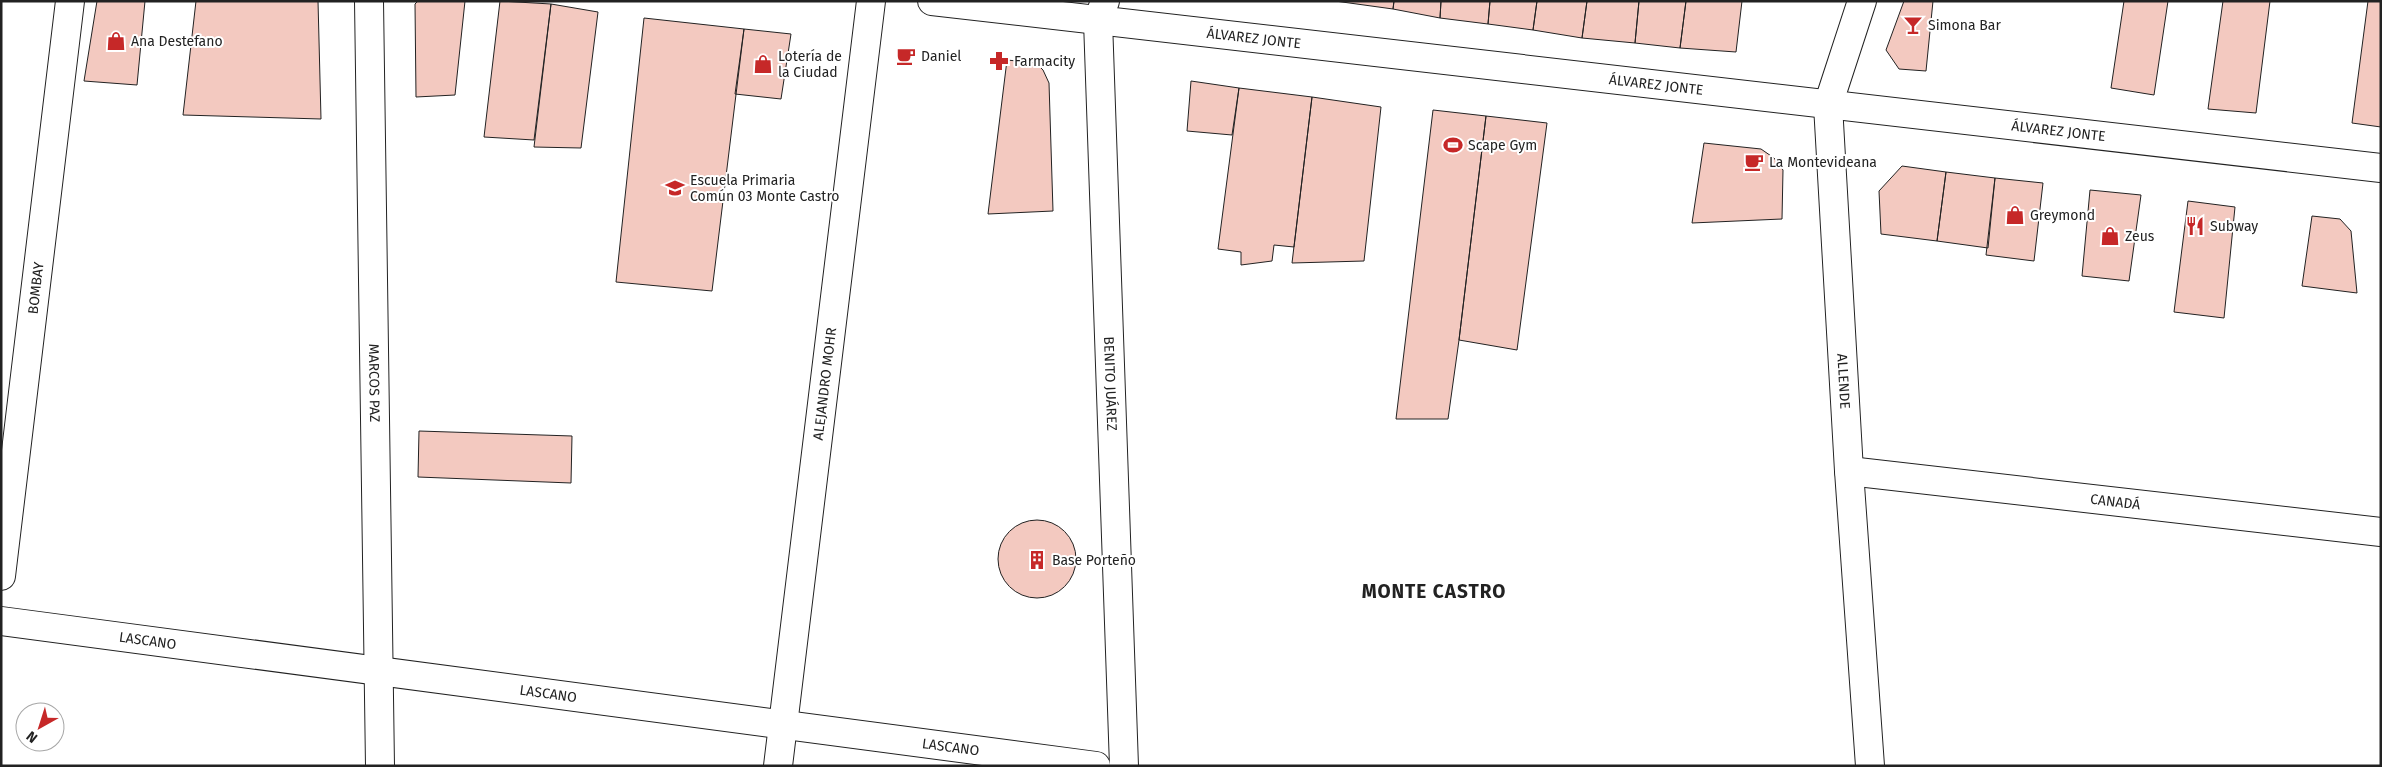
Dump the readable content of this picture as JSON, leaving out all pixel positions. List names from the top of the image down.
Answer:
{
  "streets": {
    "street": [
      "ÁLVAREZ JONTE",
      "BOMBAY",
      "ALLENDE",
      "MARCOS PAZ",
      "ALEJANDRO MOHR",
      "BENITO JUÁREZ",
      "CANADÁ",
      "LASCANO"
    ]
  },
  "crossings": [
    ["ÁLVAREZ JONTE", "ALLENDE"],
    ["ÁLVAREZ JONTE", "BENITO JUÁREZ"],
    ["ALLENDE", "CANADÁ"],
    ["MARCOS PAZ", "LASCANO"],
    ["ALEJANDRO MOHR", "LASCANO"]
  ],
  "districts": ["MONTE CASTRO"],
  "places": {
    "bar": ["Simona Bar"],
    "shop": [
      "Ana Destefano",
      "Lotería de la Ciudad",
      "Greymond",
      "Zeus"
    ],
    "cafe": ["Daniel", "La Montevideana"],
    "pharmacy": ["Farmacity"],
    "sports": ["Scape Gym"],
    "school or university": ["Escuela Primaria Común 03 Monte Castro"],
    "restaurant": ["Subway"],
    "building": ["Base Porteño"]
  },
  "north": "bottom left"
}
